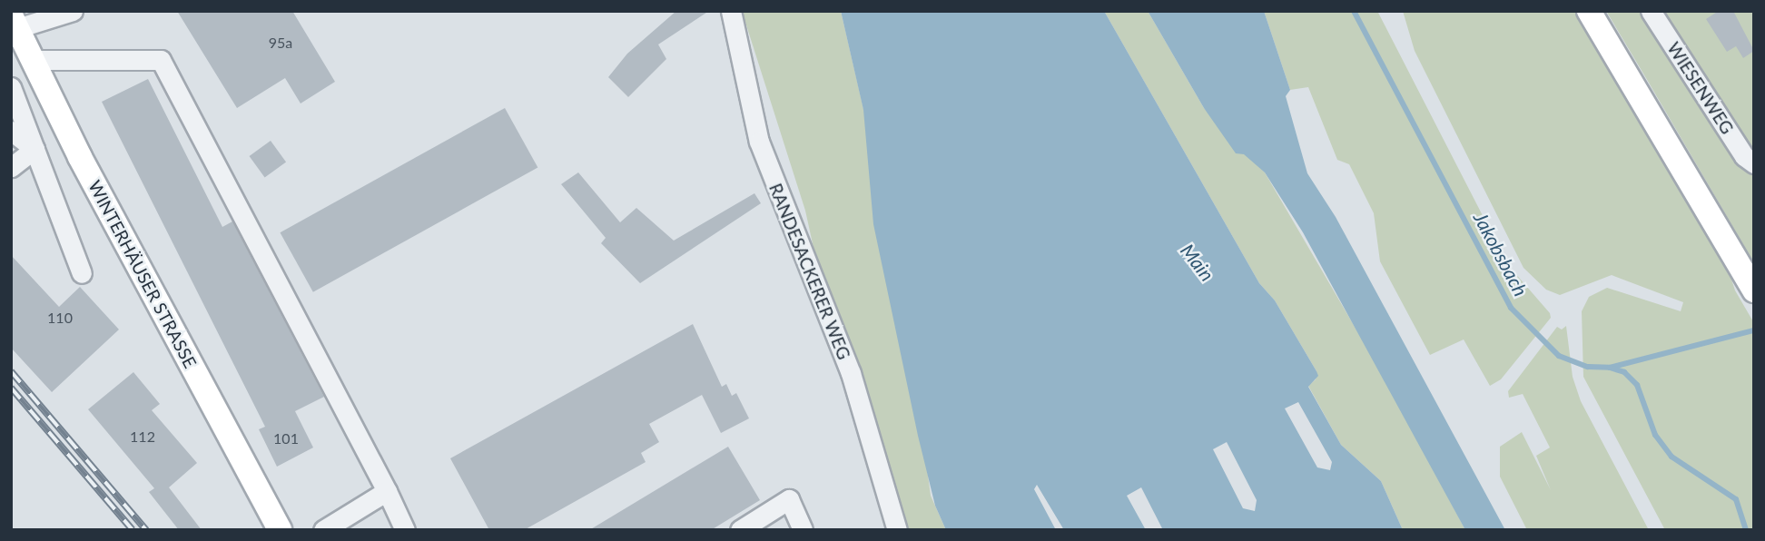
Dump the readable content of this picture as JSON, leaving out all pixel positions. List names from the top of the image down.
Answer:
{
  "streets": {
    "main road": ["WINTERHÄUSER STRASSE"],
    "street": ["WIESENWEG", "RANDESACKERER WEG"]
  },
  "water": ["Jakobsbach", "Main"],
  "house_numbers": [
    "95a",
    "110",
    "112",
    "101"
  ]
}
